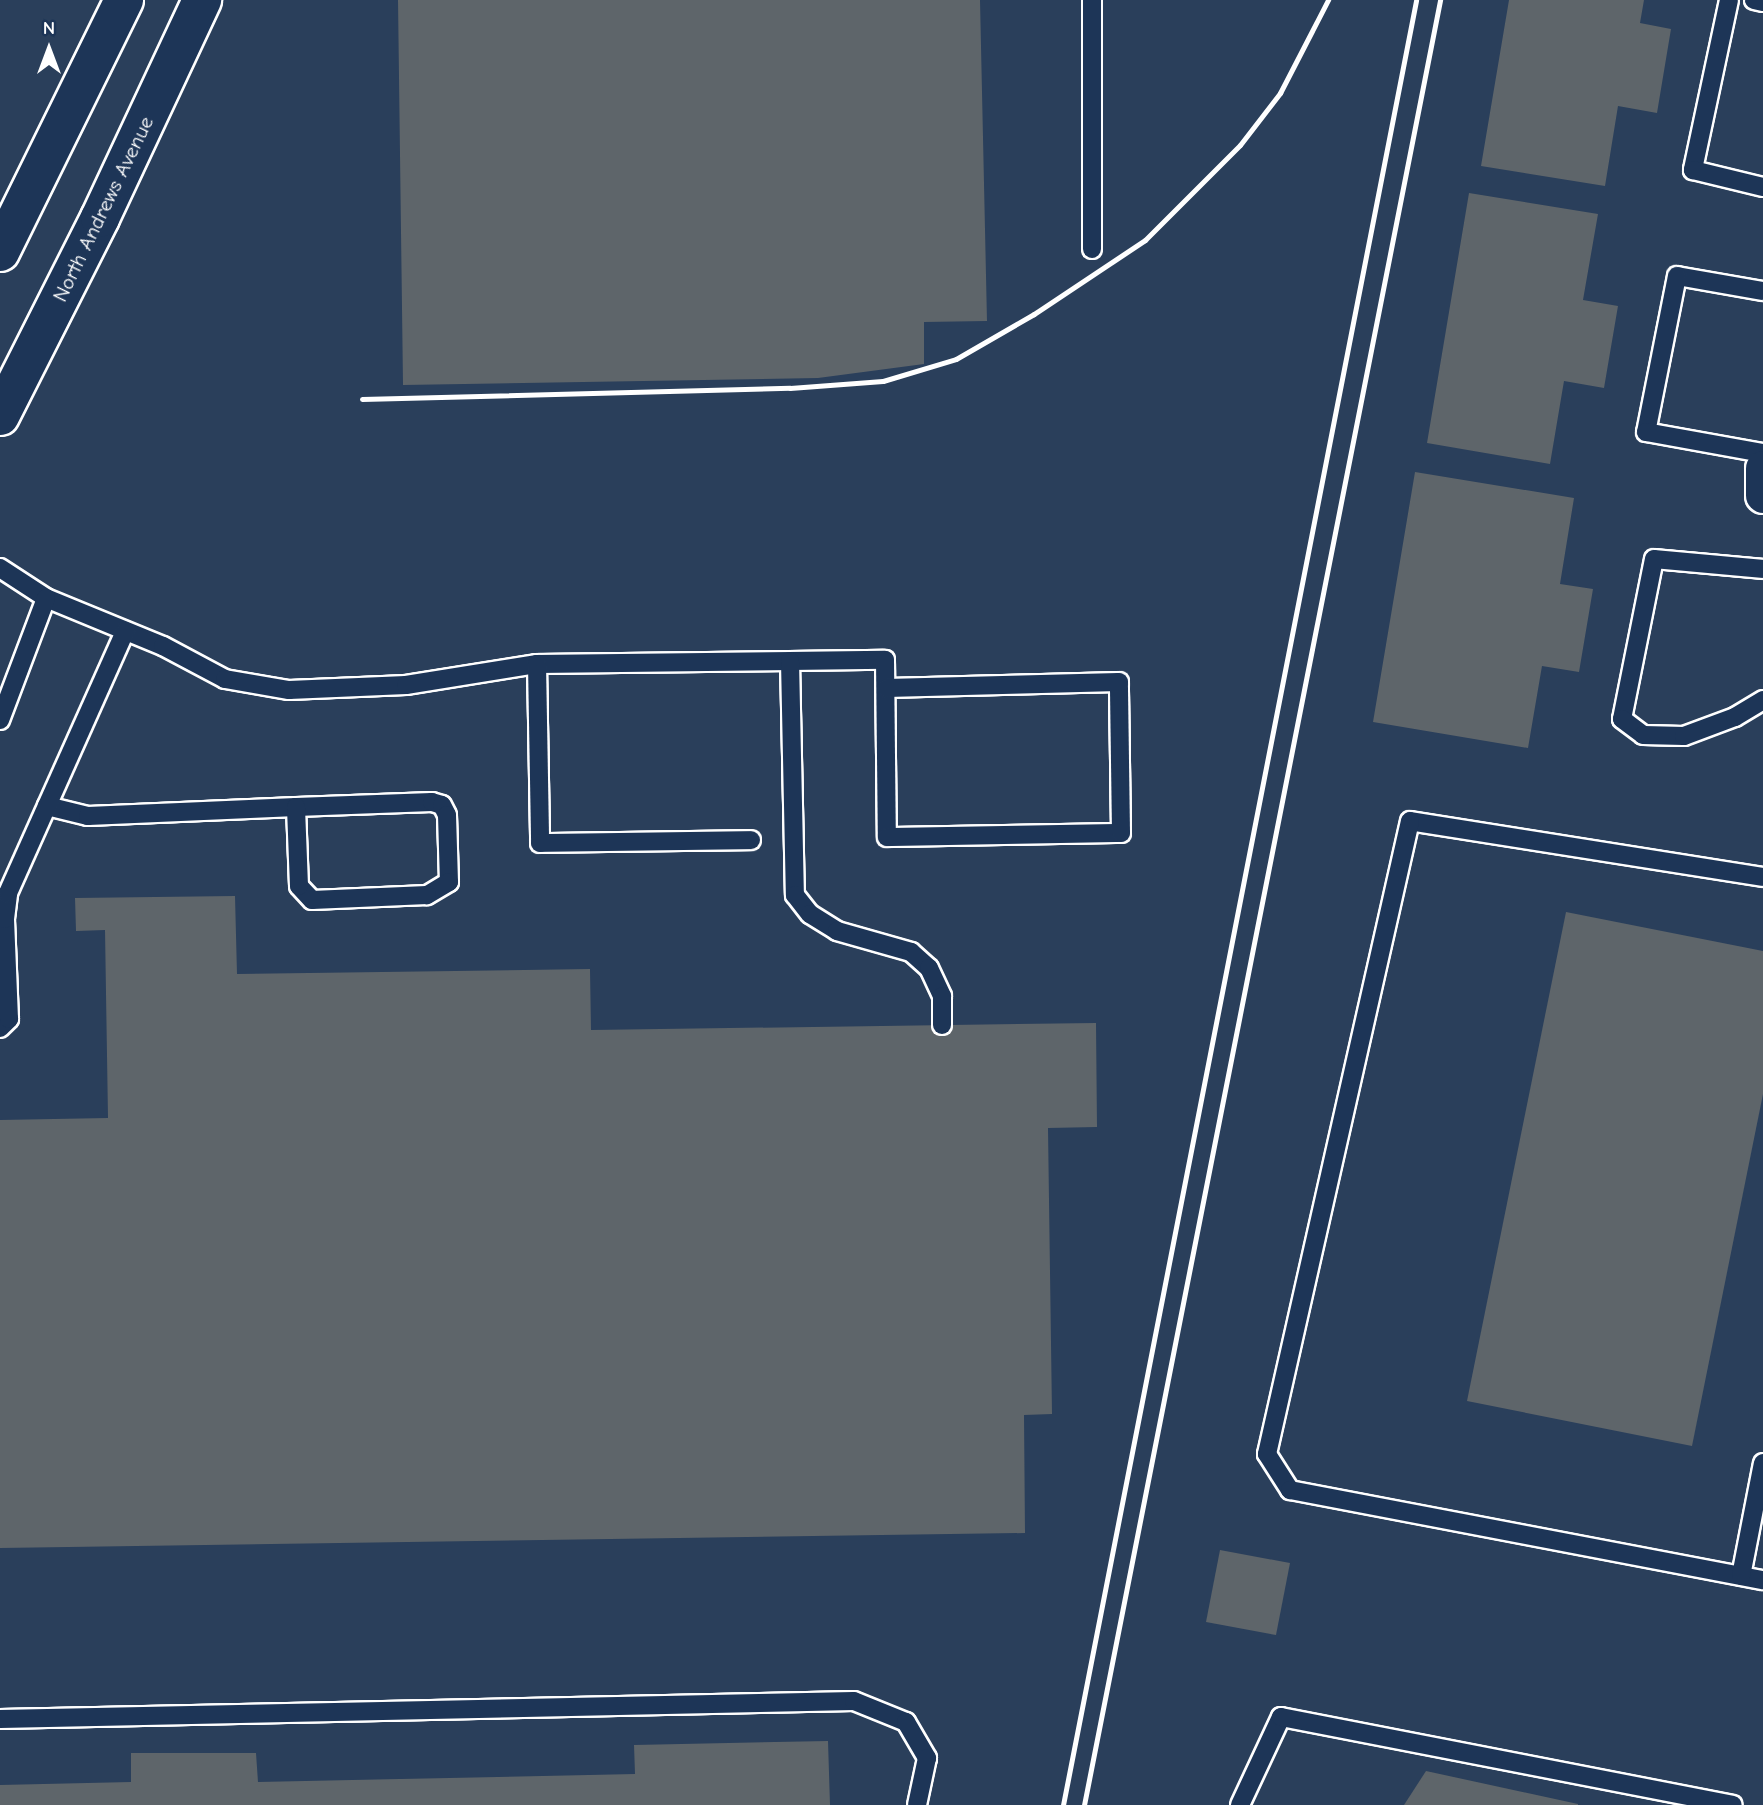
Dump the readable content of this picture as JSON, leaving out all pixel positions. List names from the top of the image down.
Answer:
{
  "streets": {
    "street": ["North Andrews Avenue"]
  },
  "north": "top"
}
